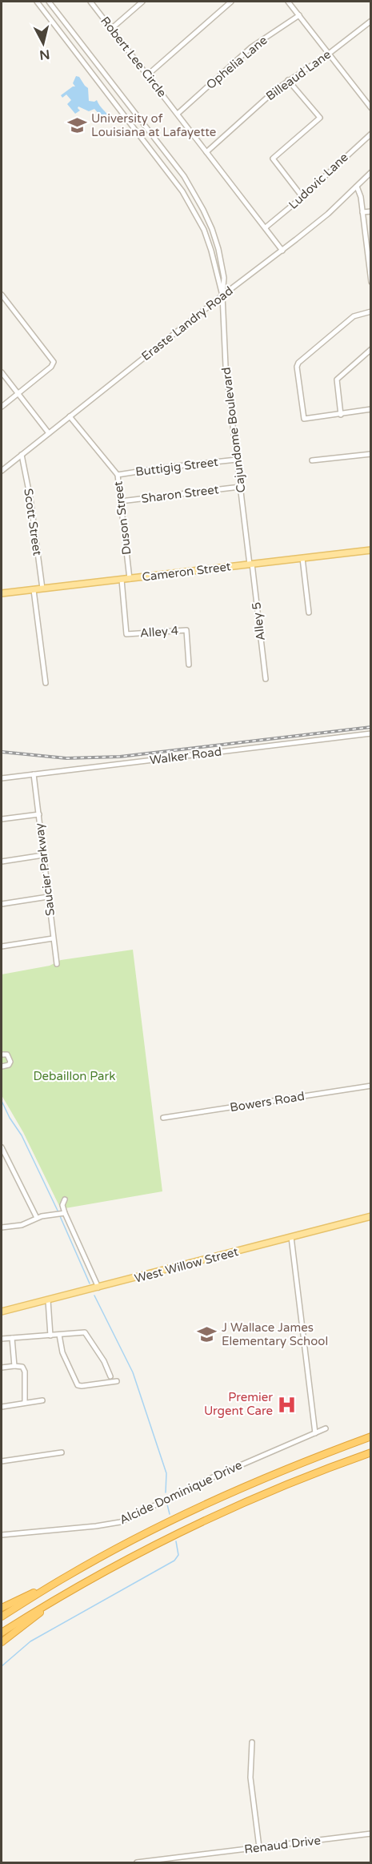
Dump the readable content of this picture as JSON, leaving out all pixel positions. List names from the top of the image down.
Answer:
{
  "streets": {
    "main road": ["Cameron Street", "West Willow Street"],
    "street": [
      "Robert Lee Circle",
      "Ophelia Lane",
      "Billeaud Lane",
      "Ludovic Lane",
      "Eraste Landry Road",
      "Cajundome Boulevard",
      "Buttigig Street",
      "Sharon Street",
      "Duson Street",
      "Scott Street",
      "Alley 5",
      "Alley 4",
      "Walker Road",
      "Saucier Parkway",
      "Bowers Road",
      "Alcide Dominique Drive",
      "Renaud Drive"
    ]
  },
  "crossings": [
    ["Robert Lee Circle", "Ophelia Lane"],
    ["Robert Lee Circle", "Billeaud Lane"],
    ["Robert Lee Circle", "Ludovic Lane"],
    ["Robert Lee Circle", "Eraste Landry Road"],
    ["Eraste Landry Road", "Cajundome Boulevard"],
    ["Eraste Landry Road", "Duson Street"],
    ["Eraste Landry Road", "Scott Street"],
    ["Cajundome Boulevard", "Buttigig Street"],
    ["Cajundome Boulevard", "Sharon Street"],
    ["Cajundome Boulevard", "Cameron Street"],
    ["Cajundome Boulevard", "Alley 5"],
    ["Buttigig Street", "Duson Street"],
    ["Sharon Street", "Duson Street"],
    ["Duson Street", "Cameron Street"],
    ["Scott Street", "Cameron Street"],
    ["Cameron Street", "Alley 5"],
    ["Cameron Street", "Alley 4"],
    ["Walker Road", "Saucier Parkway"]
  ],
  "parks": ["Debaillon Park"],
  "places": {
    "school or university": ["University of Louisiana at Lafayette", "J Wallace James Elementary School"],
    "hospital": ["Premier Urgent Care"]
  },
  "north": "bottom"
}
